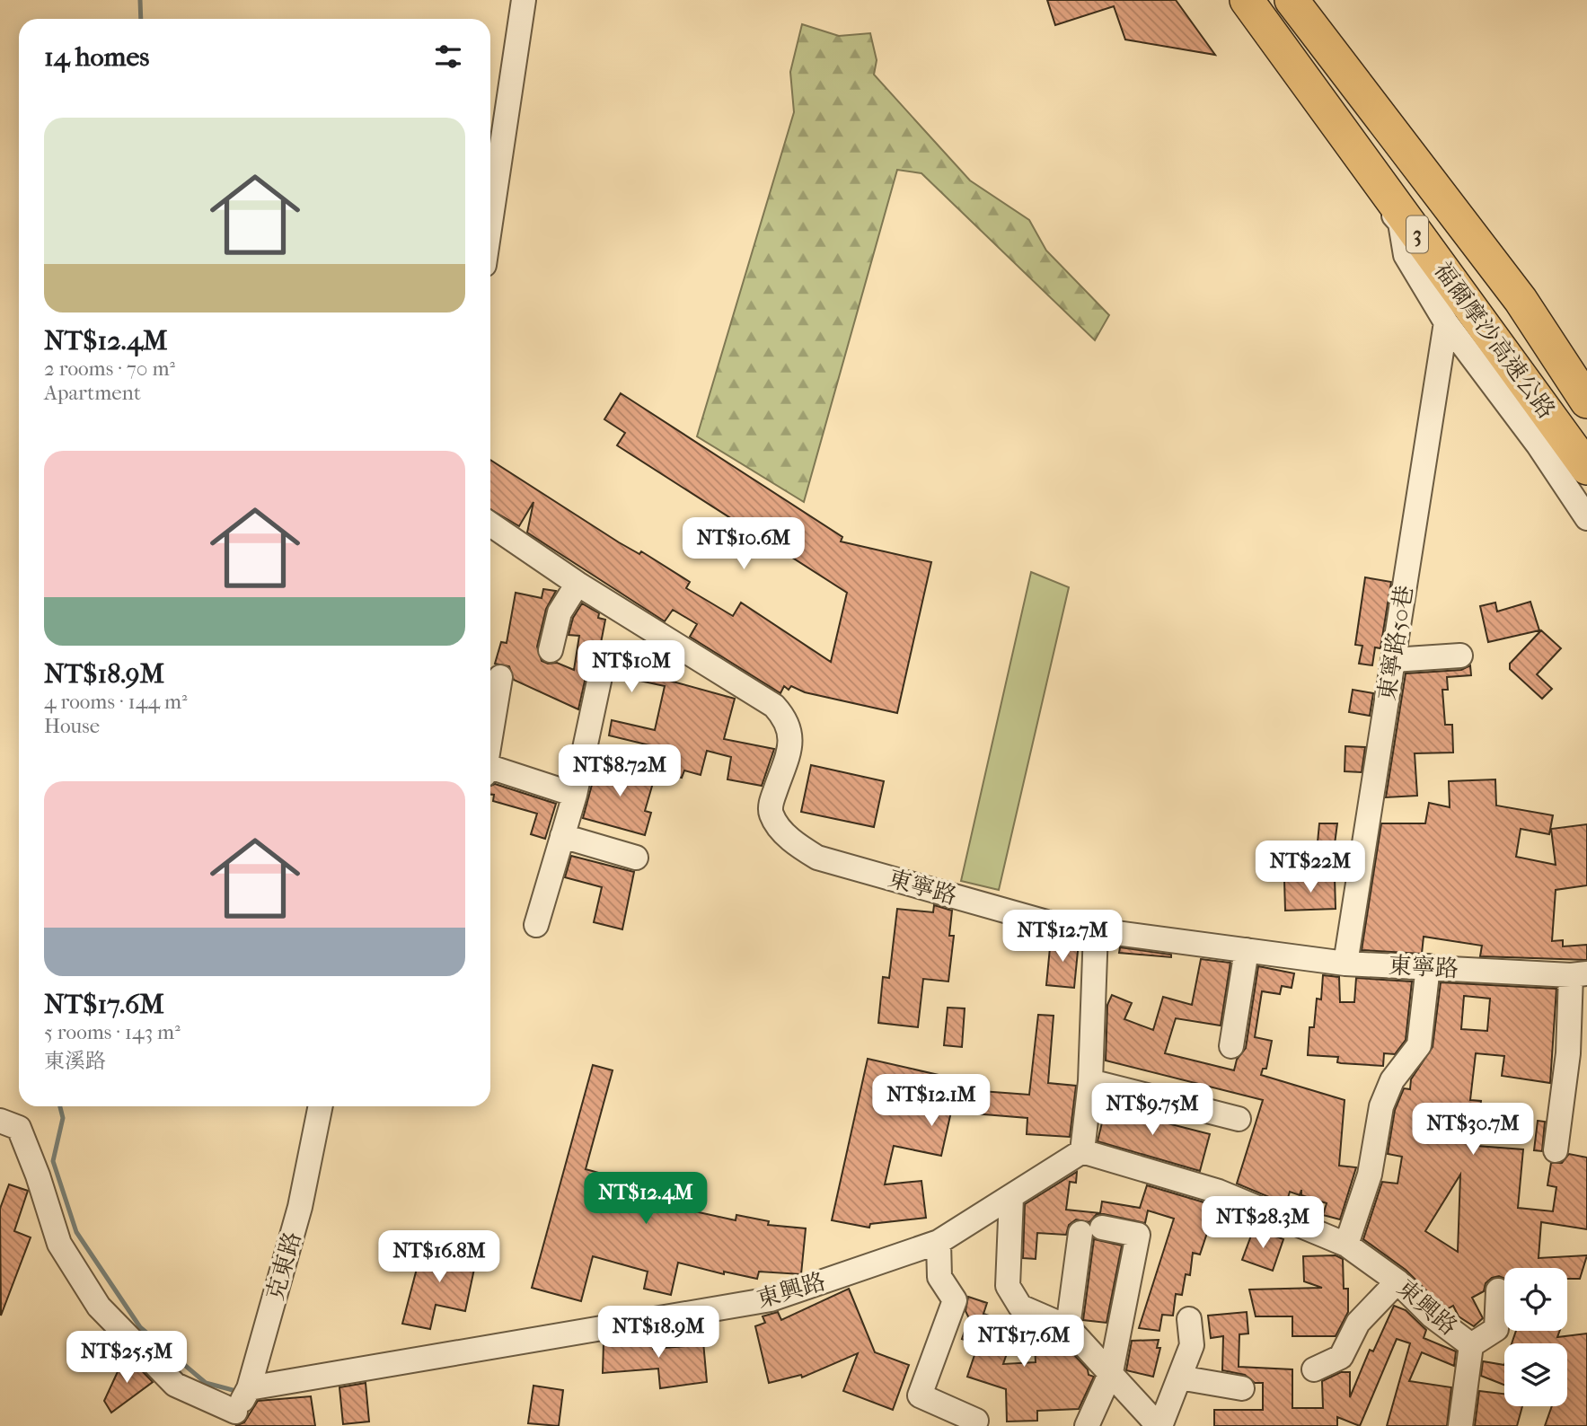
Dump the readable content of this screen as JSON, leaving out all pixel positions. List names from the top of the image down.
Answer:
{
  "streets": {
    "highway": ["3", "福爾摩沙高速公路"],
    "street": [
      "東寧路50巷",
      "東寧路",
      "克東路",
      "東興路"
    ]
  },
  "crossings": [
    ["東寧路50巷", "東寧路"],
    ["克東路", "東興路"]
  ],
  "page": {
    "heading": "14 homes",
    "list": [
      {
        "name": "NT$12.4M",
        "note": "2 rooms · 70 m² · Apartment"
      },
      {
        "name": "NT$18.9M",
        "note": "4 rooms · 144 m² · House"
      },
      {
        "name": "NT$17.6M",
        "note": "5 rooms · 143 m² · 東溪路"
      }
    ],
    "price": [
      "NT$10.6M",
      "NT$10M",
      "NT$8.72M",
      "NT$22M",
      "NT$12.7M",
      "NT$12.1M",
      "NT$9.75M",
      "NT$30.7M",
      "NT$12.4M",
      "NT$28.3M",
      "NT$16.8M",
      "NT$18.9M",
      "NT$17.6M",
      "NT$25.5M"
    ]
  }
}
